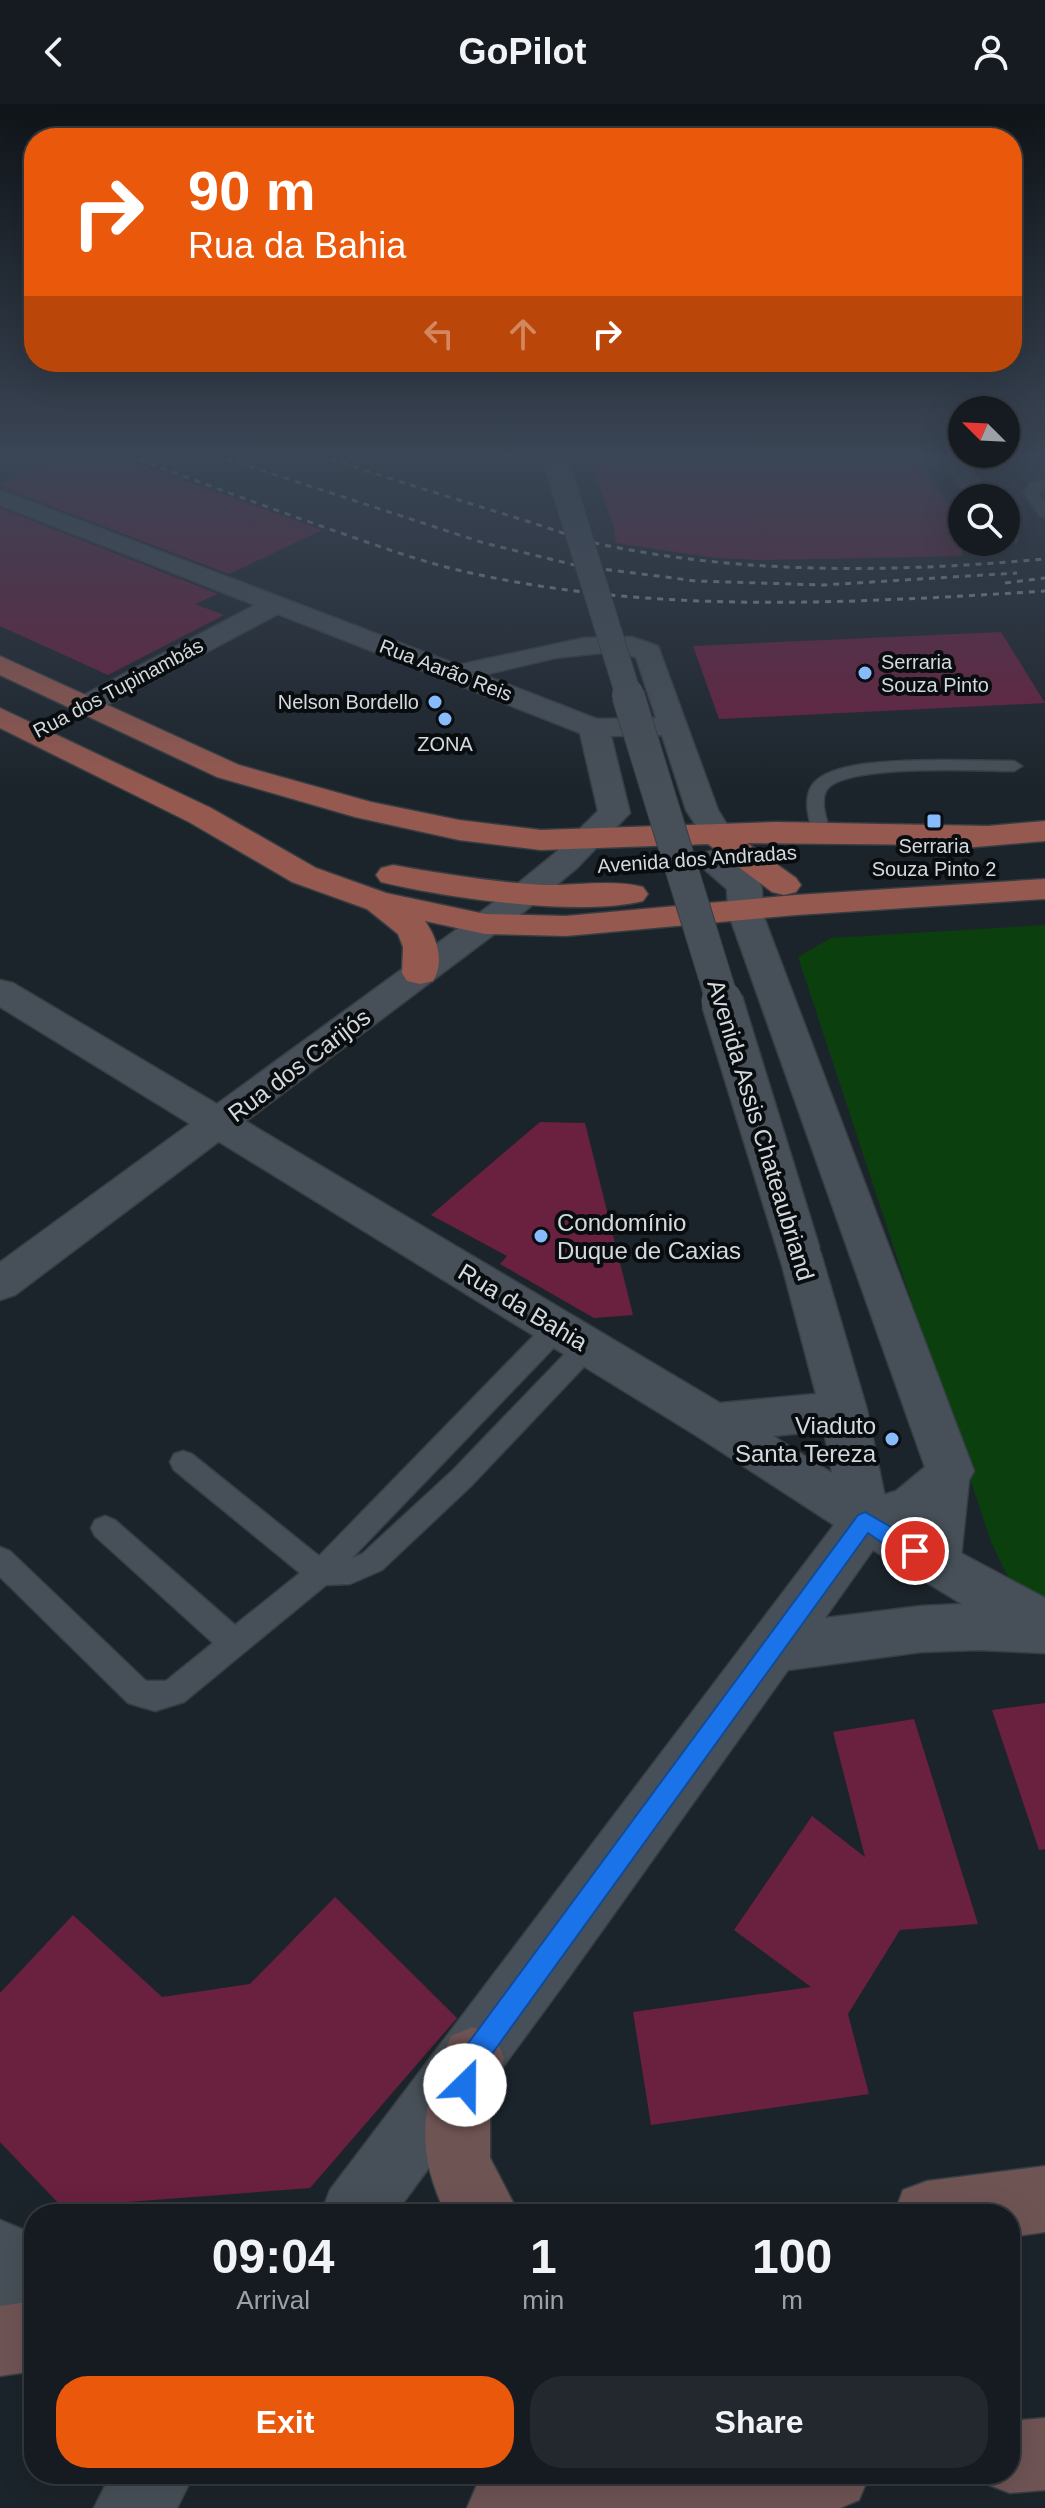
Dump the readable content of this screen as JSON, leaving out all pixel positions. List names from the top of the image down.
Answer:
{
  "streets": {
    "main road": ["Rua dos Tupinambás", "Avenida dos Andradas"],
    "street": [
      "Rua Aarão Reis",
      "Rua dos Carijós",
      "Avenida Assis Chateaubriand",
      "Rua da Bahia"
    ]
  },
  "crossings": [
    ["Rua Aarão Reis", "Rua dos Tupinambás"],
    ["Rua dos Tupinambás", "Avenida dos Andradas"],
    ["Avenida dos Andradas", "Rua dos Carijós"],
    ["Rua dos Carijós", "Rua da Bahia"],
    ["Avenida Assis Chateaubriand", "Rua da Bahia"]
  ],
  "places": {
    "other": [
      "Serraria Souza Pinto",
      "Nelson Bordello",
      "ZONA",
      "Condomínio Duque de Caxias",
      "Viaduto Santa Tereza"
    ],
    "transit": ["Serraria Souza Pinto 2"]
  },
  "north": "top left",
  "page": {
    "header": "GoPilot",
    "turn": ["90 m", "Rua da Bahia"],
    "eta": [
      "09:04",
      "Arrival",
      "1",
      "min",
      "100",
      "m"
    ],
    "buttons": ["Exit", "Share"]
  }
}
